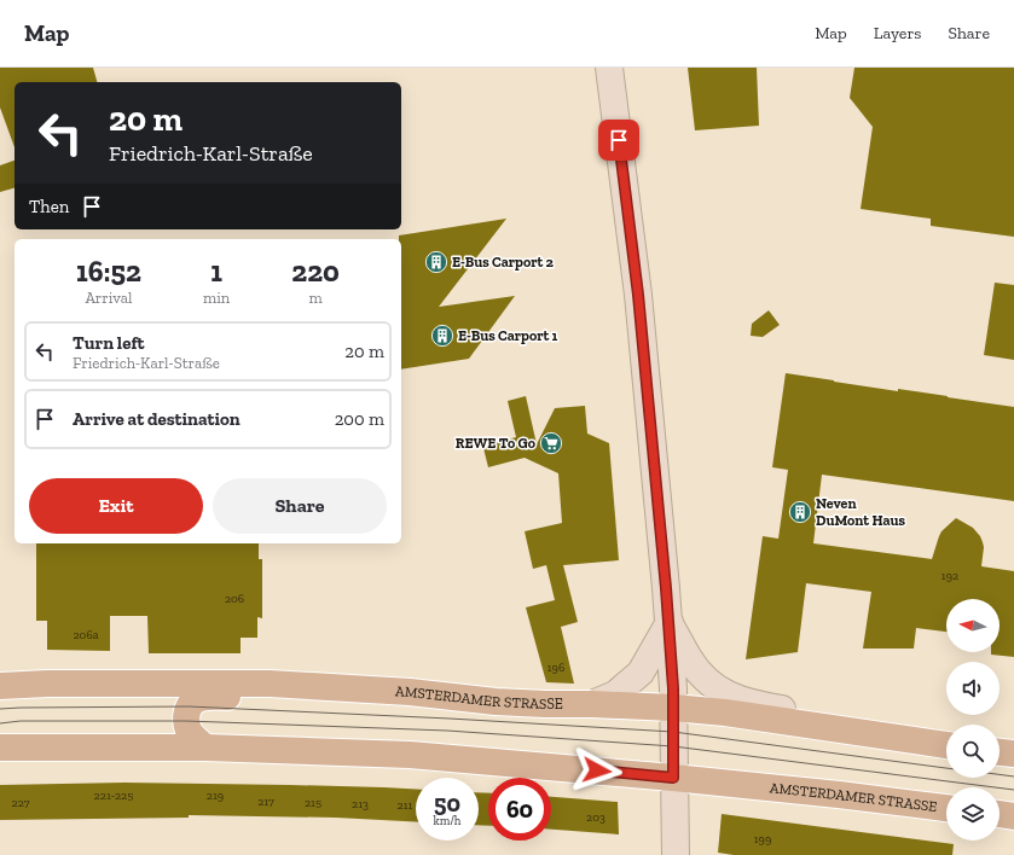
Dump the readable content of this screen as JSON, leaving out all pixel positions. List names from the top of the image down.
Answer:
{
  "streets": {
    "main road": ["AMSTERDAMER STRASSE"]
  },
  "places": {
    "building": ["E-Bus Carport 2", "E-Bus Carport 1", "Neven DuMont Haus"],
    "supermarket": ["REWE To Go"]
  },
  "house_numbers": [
    "192",
    "206",
    "206a",
    "196",
    "221-225",
    "219",
    "217",
    "227",
    "215",
    "213",
    "211",
    "203",
    "199"
  ],
  "north": "left",
  "page": {
    "header": "Map",
    "nav": ["Map", "Layers", "Share"],
    "turn": ["20 m", "Friedrich-Karl-Straße"],
    "then": "Then",
    "eta": [
      "16:52",
      "Arrival",
      "1",
      "min",
      "220",
      "m"
    ],
    "list": [
      {
        "name": "Turn left",
        "note": "Friedrich-Karl-Straße",
        "value": "20 m"
      },
      {
        "name": "Arrive at destination",
        "value": "200 m"
      }
    ],
    "buttons": ["Exit", "Share"],
    "speed": "50 km/h",
    "limit": "60"
  }
}
